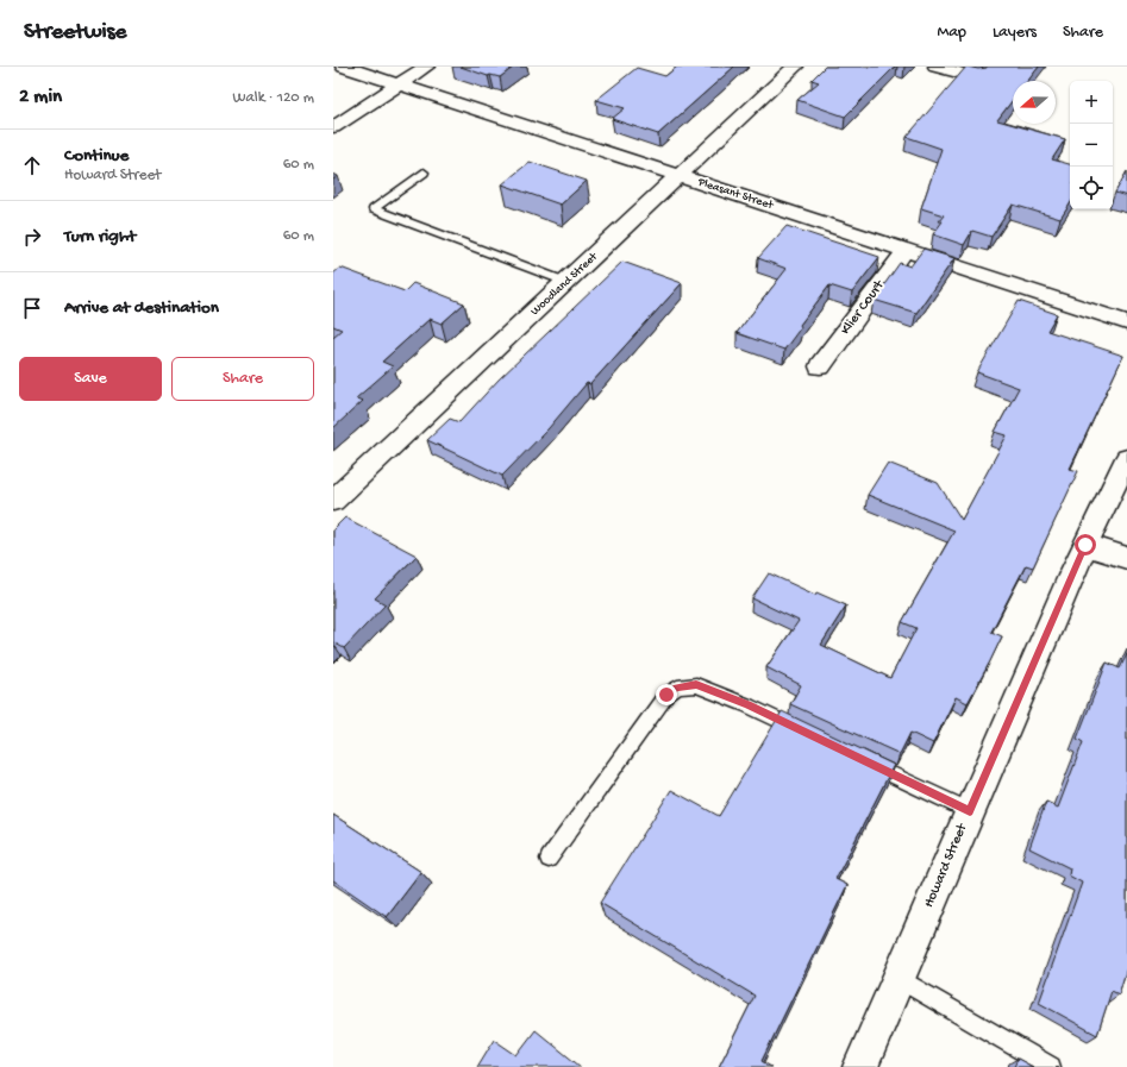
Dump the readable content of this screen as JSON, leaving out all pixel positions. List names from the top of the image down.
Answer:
{
  "streets": {
    "street": [
      "Pleasant Street",
      "Woodland Street",
      "Klier Court",
      "Howard Street"
    ]
  },
  "crossings": [
    ["Pleasant Street", "Woodland Street"],
    ["Pleasant Street", "Klier Court"]
  ],
  "north": "left",
  "page": {
    "header": "Streetwise",
    "nav": ["Map", "Layers", "Share"],
    "heading": ["2 min", "Walk · 120 m"],
    "map_buttons": ["+", "−"],
    "list": [
      ["Continue", "Howard Street", "60 m"],
      ["Turn right", "60 m"],
      "Arrive at destination"
    ],
    "buttons": ["Save", "Share"]
  }
}
